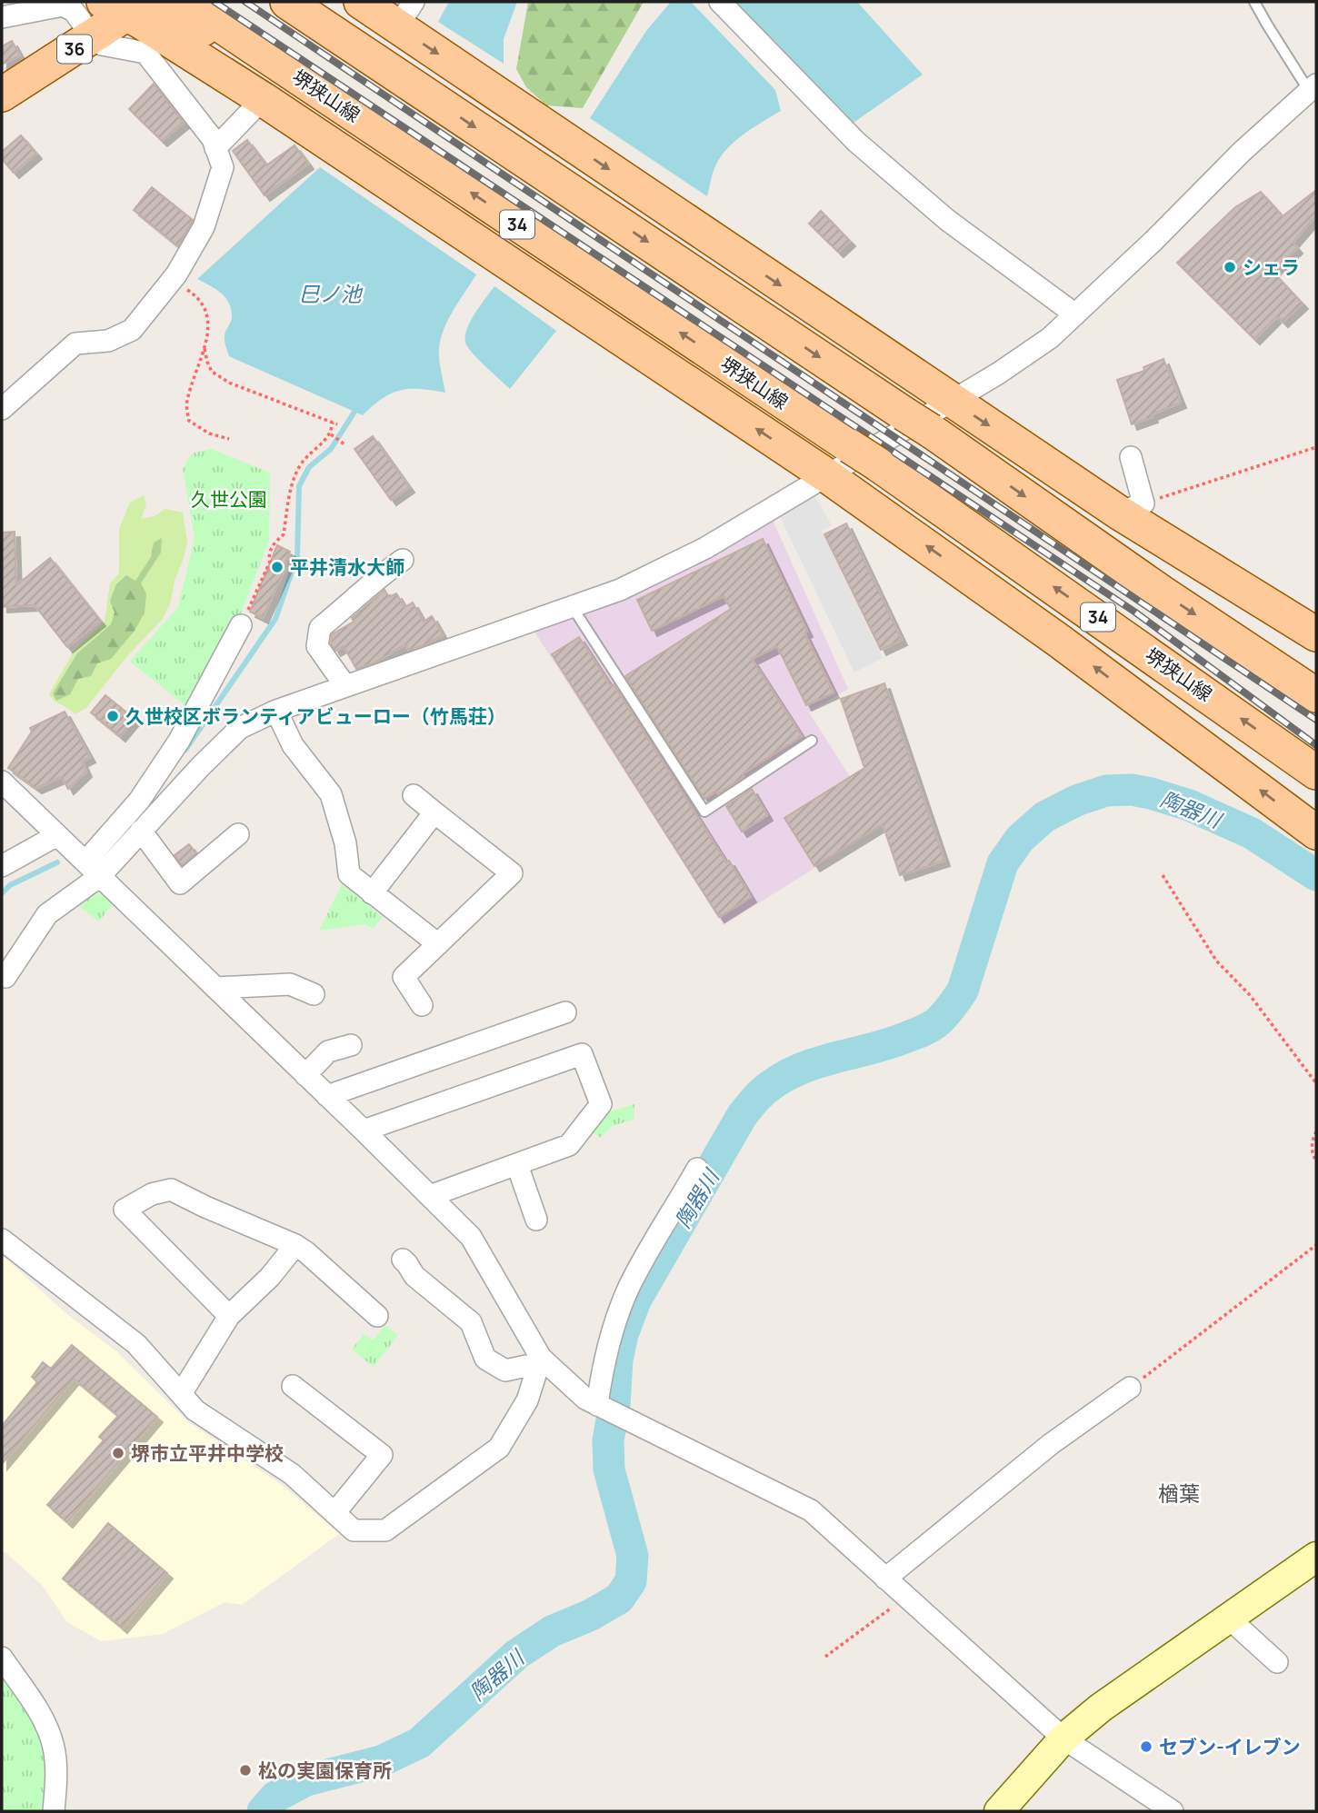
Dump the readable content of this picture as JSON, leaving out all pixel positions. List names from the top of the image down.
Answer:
{
  "streets": {
    "main road": ["36", "堺狭山線", "34"]
  },
  "crossings": [
    ["36", "堺狭山線"]
  ],
  "districts": ["楢葉"],
  "water": ["巳ノ池", "陶器川"],
  "parks": ["久世公園"],
  "places": [
    "シェラ",
    "平井清水大師",
    "久世校区ボランティアビューロー（竹馬荘）",
    "堺市立平井中学校",
    "セブン-イレブン",
    "松の実園保育所"
  ]
}
